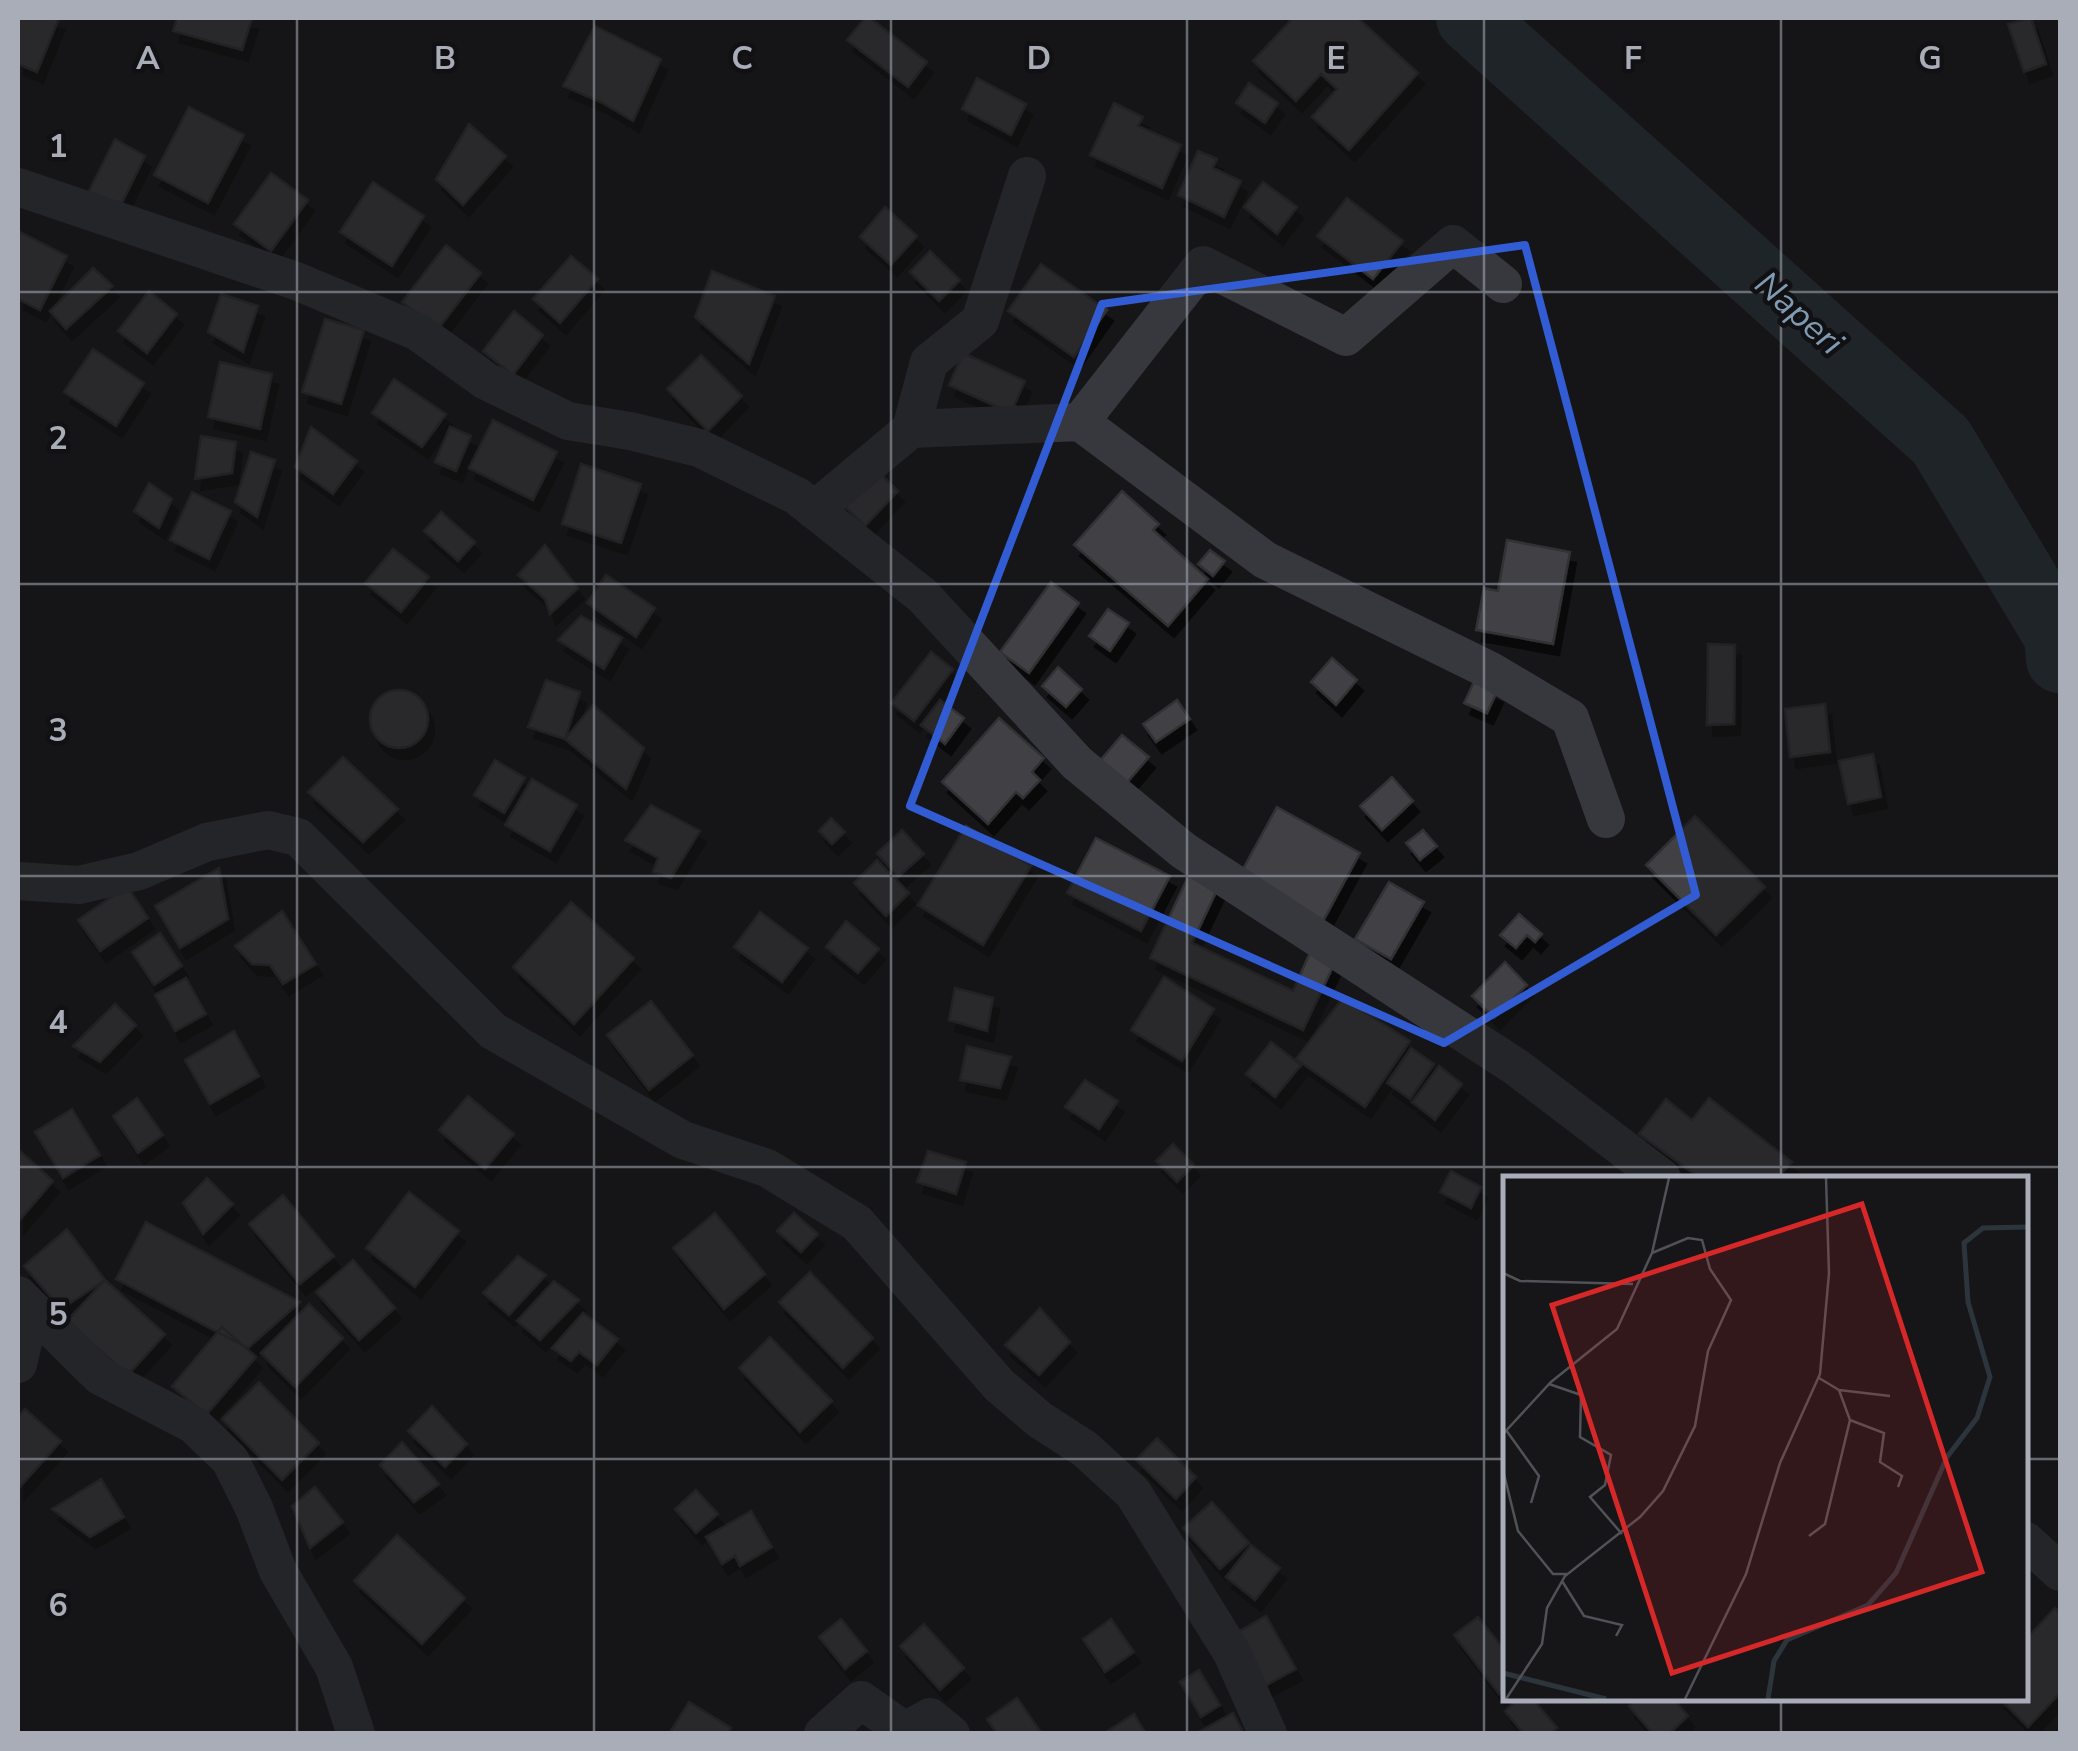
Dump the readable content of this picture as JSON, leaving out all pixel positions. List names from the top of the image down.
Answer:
{
  "water": ["Naperi"],
  "grid": {
    "columns": [
      "A",
      "B",
      "C",
      "D",
      "E",
      "F",
      "G"
    ],
    "rows": [
      "1",
      "2",
      "3",
      "4",
      "5",
      "6"
    ]
  }
}
